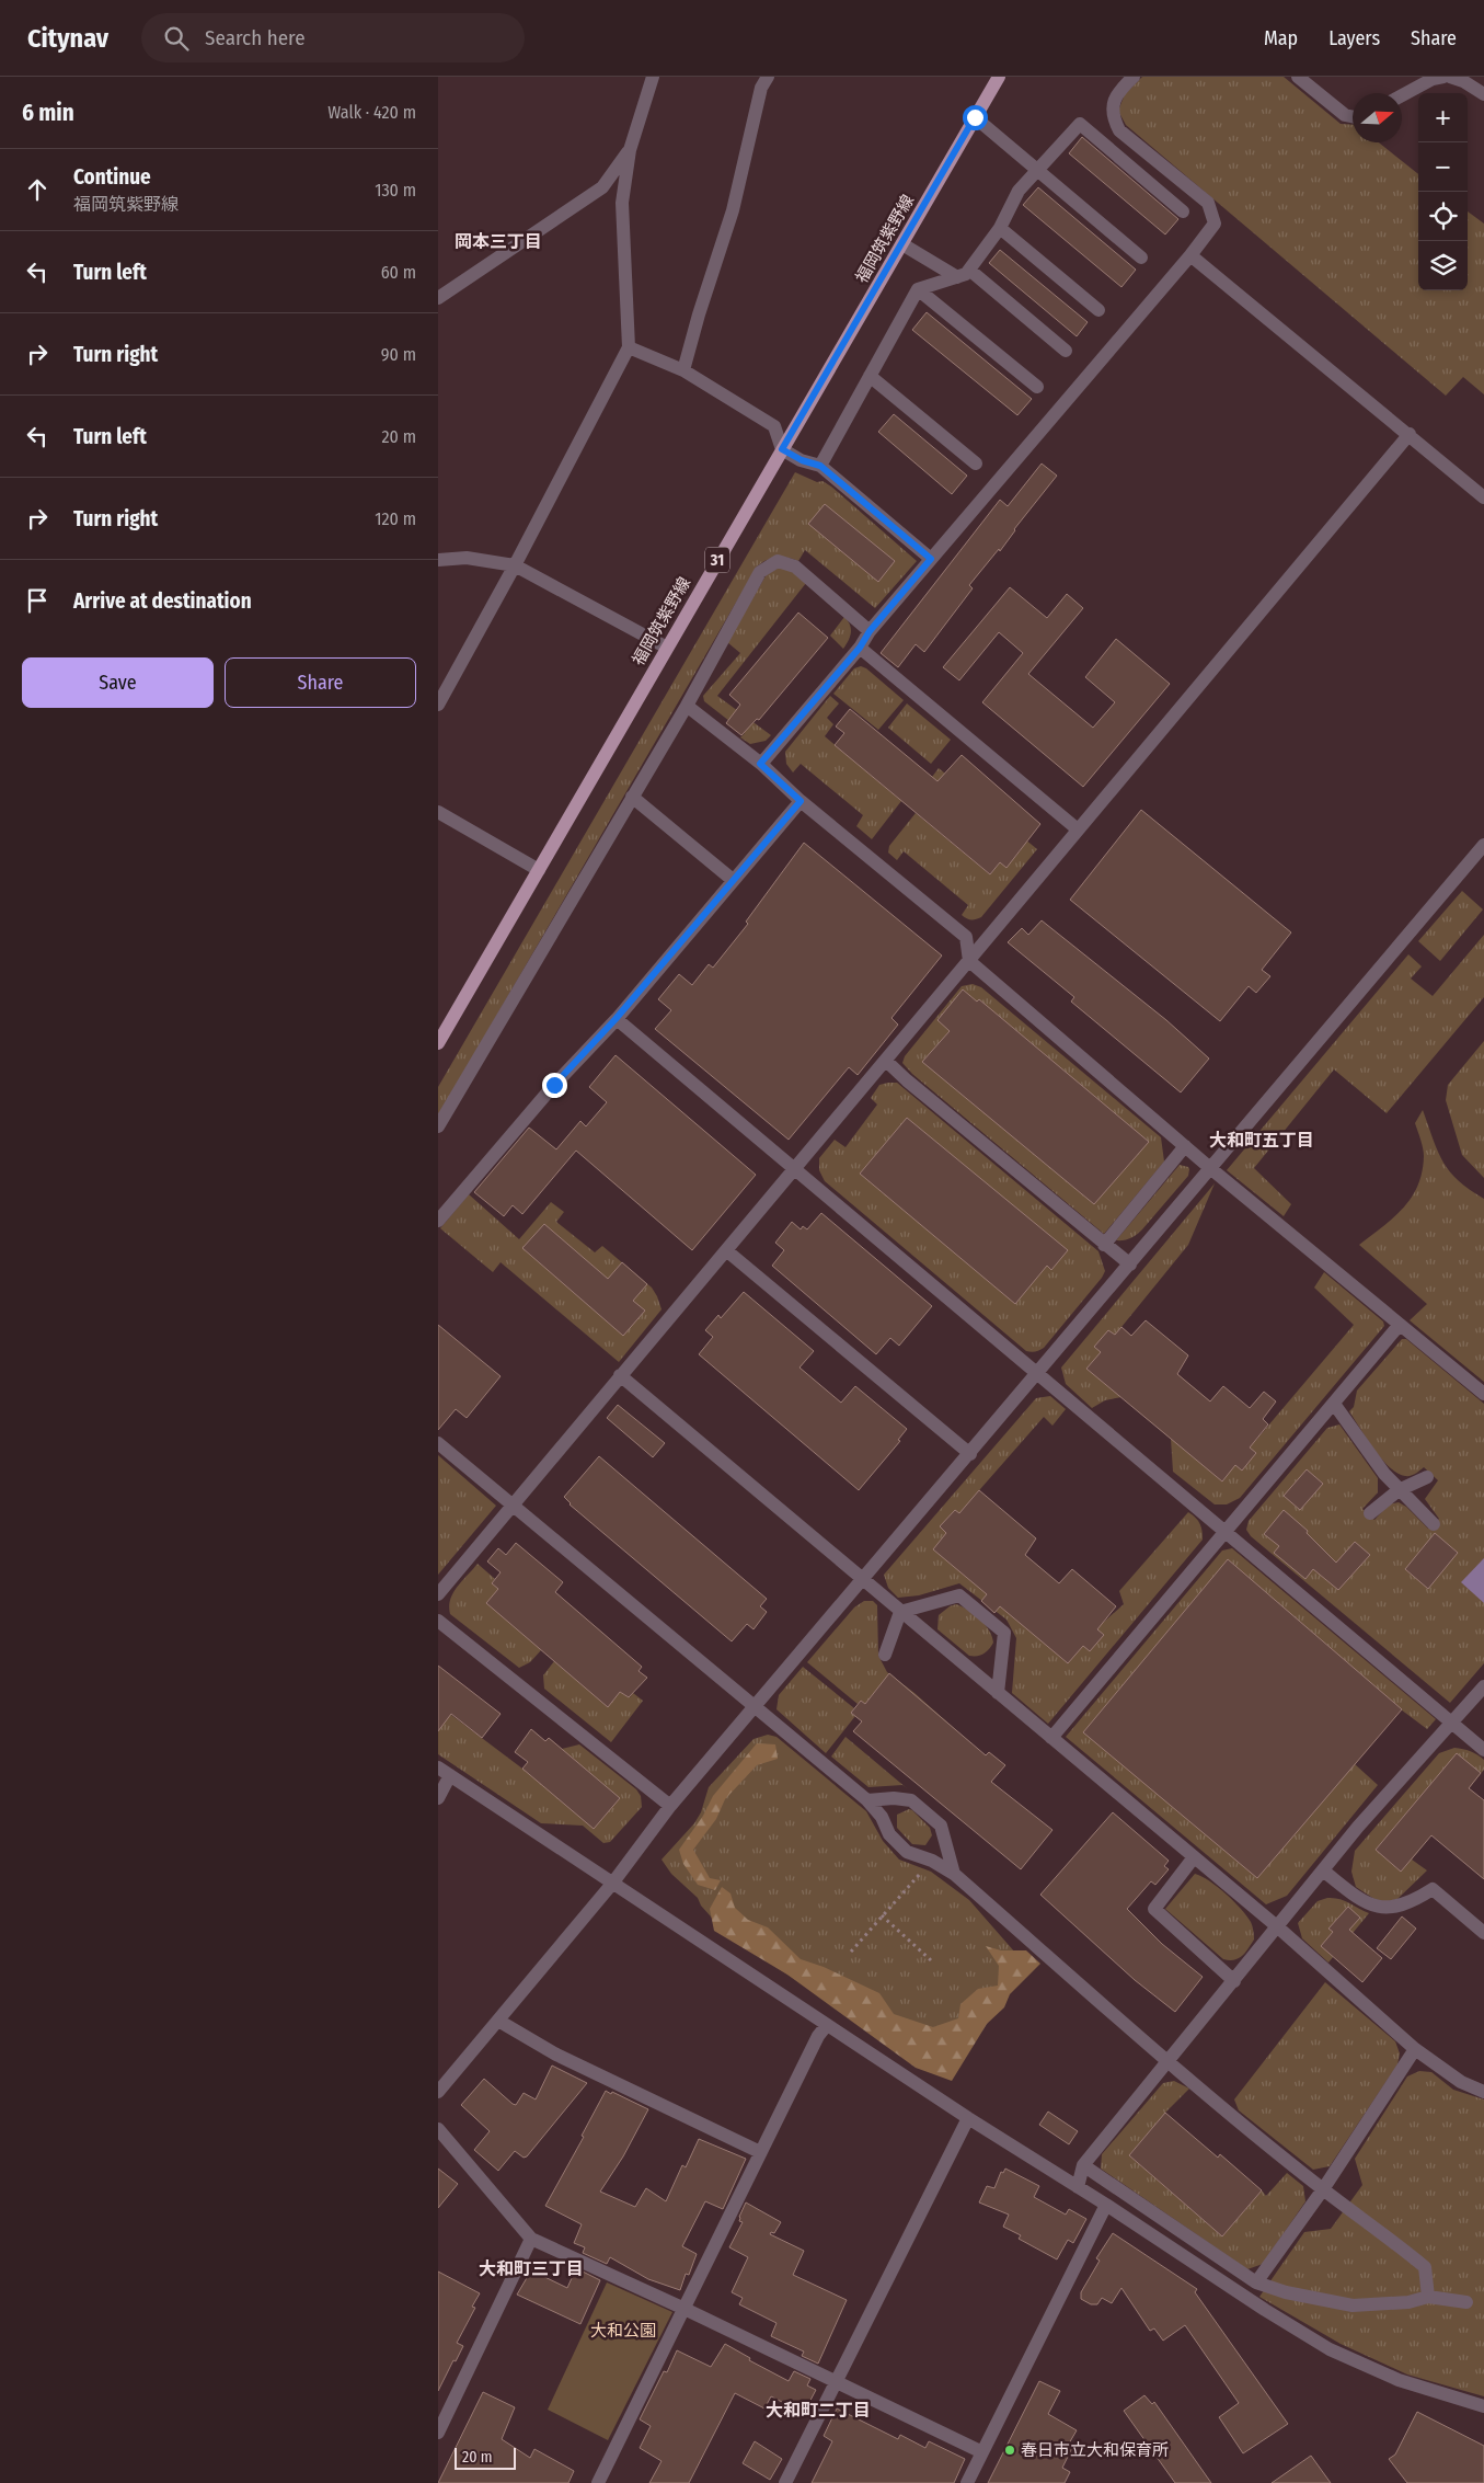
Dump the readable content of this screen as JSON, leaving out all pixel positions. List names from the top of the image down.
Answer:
{
  "streets": {
    "main road": ["福岡筑紫野線", "31"]
  },
  "districts": [
    "岡本三丁目",
    "大和町五丁目",
    "大和町三丁目",
    "大和町二丁目"
  ],
  "parks": ["大和公園"],
  "places": ["春日市立大和保育所"],
  "scale_bar": "20 m",
  "north": "right",
  "page": {
    "header": "Citynav",
    "search": "Search here",
    "nav": ["Map", "Layers", "Share"],
    "heading": ["6 min", "Walk · 420 m"],
    "map_buttons": ["+", "−"],
    "list": [
      ["Continue", "福岡筑紫野線", "130 m"],
      ["Turn left", "60 m"],
      ["Turn right", "90 m"],
      ["Turn left", "20 m"],
      ["Turn right", "120 m"],
      "Arrive at destination"
    ],
    "buttons": ["Save", "Share"],
    "scale": "20 m"
  }
}
